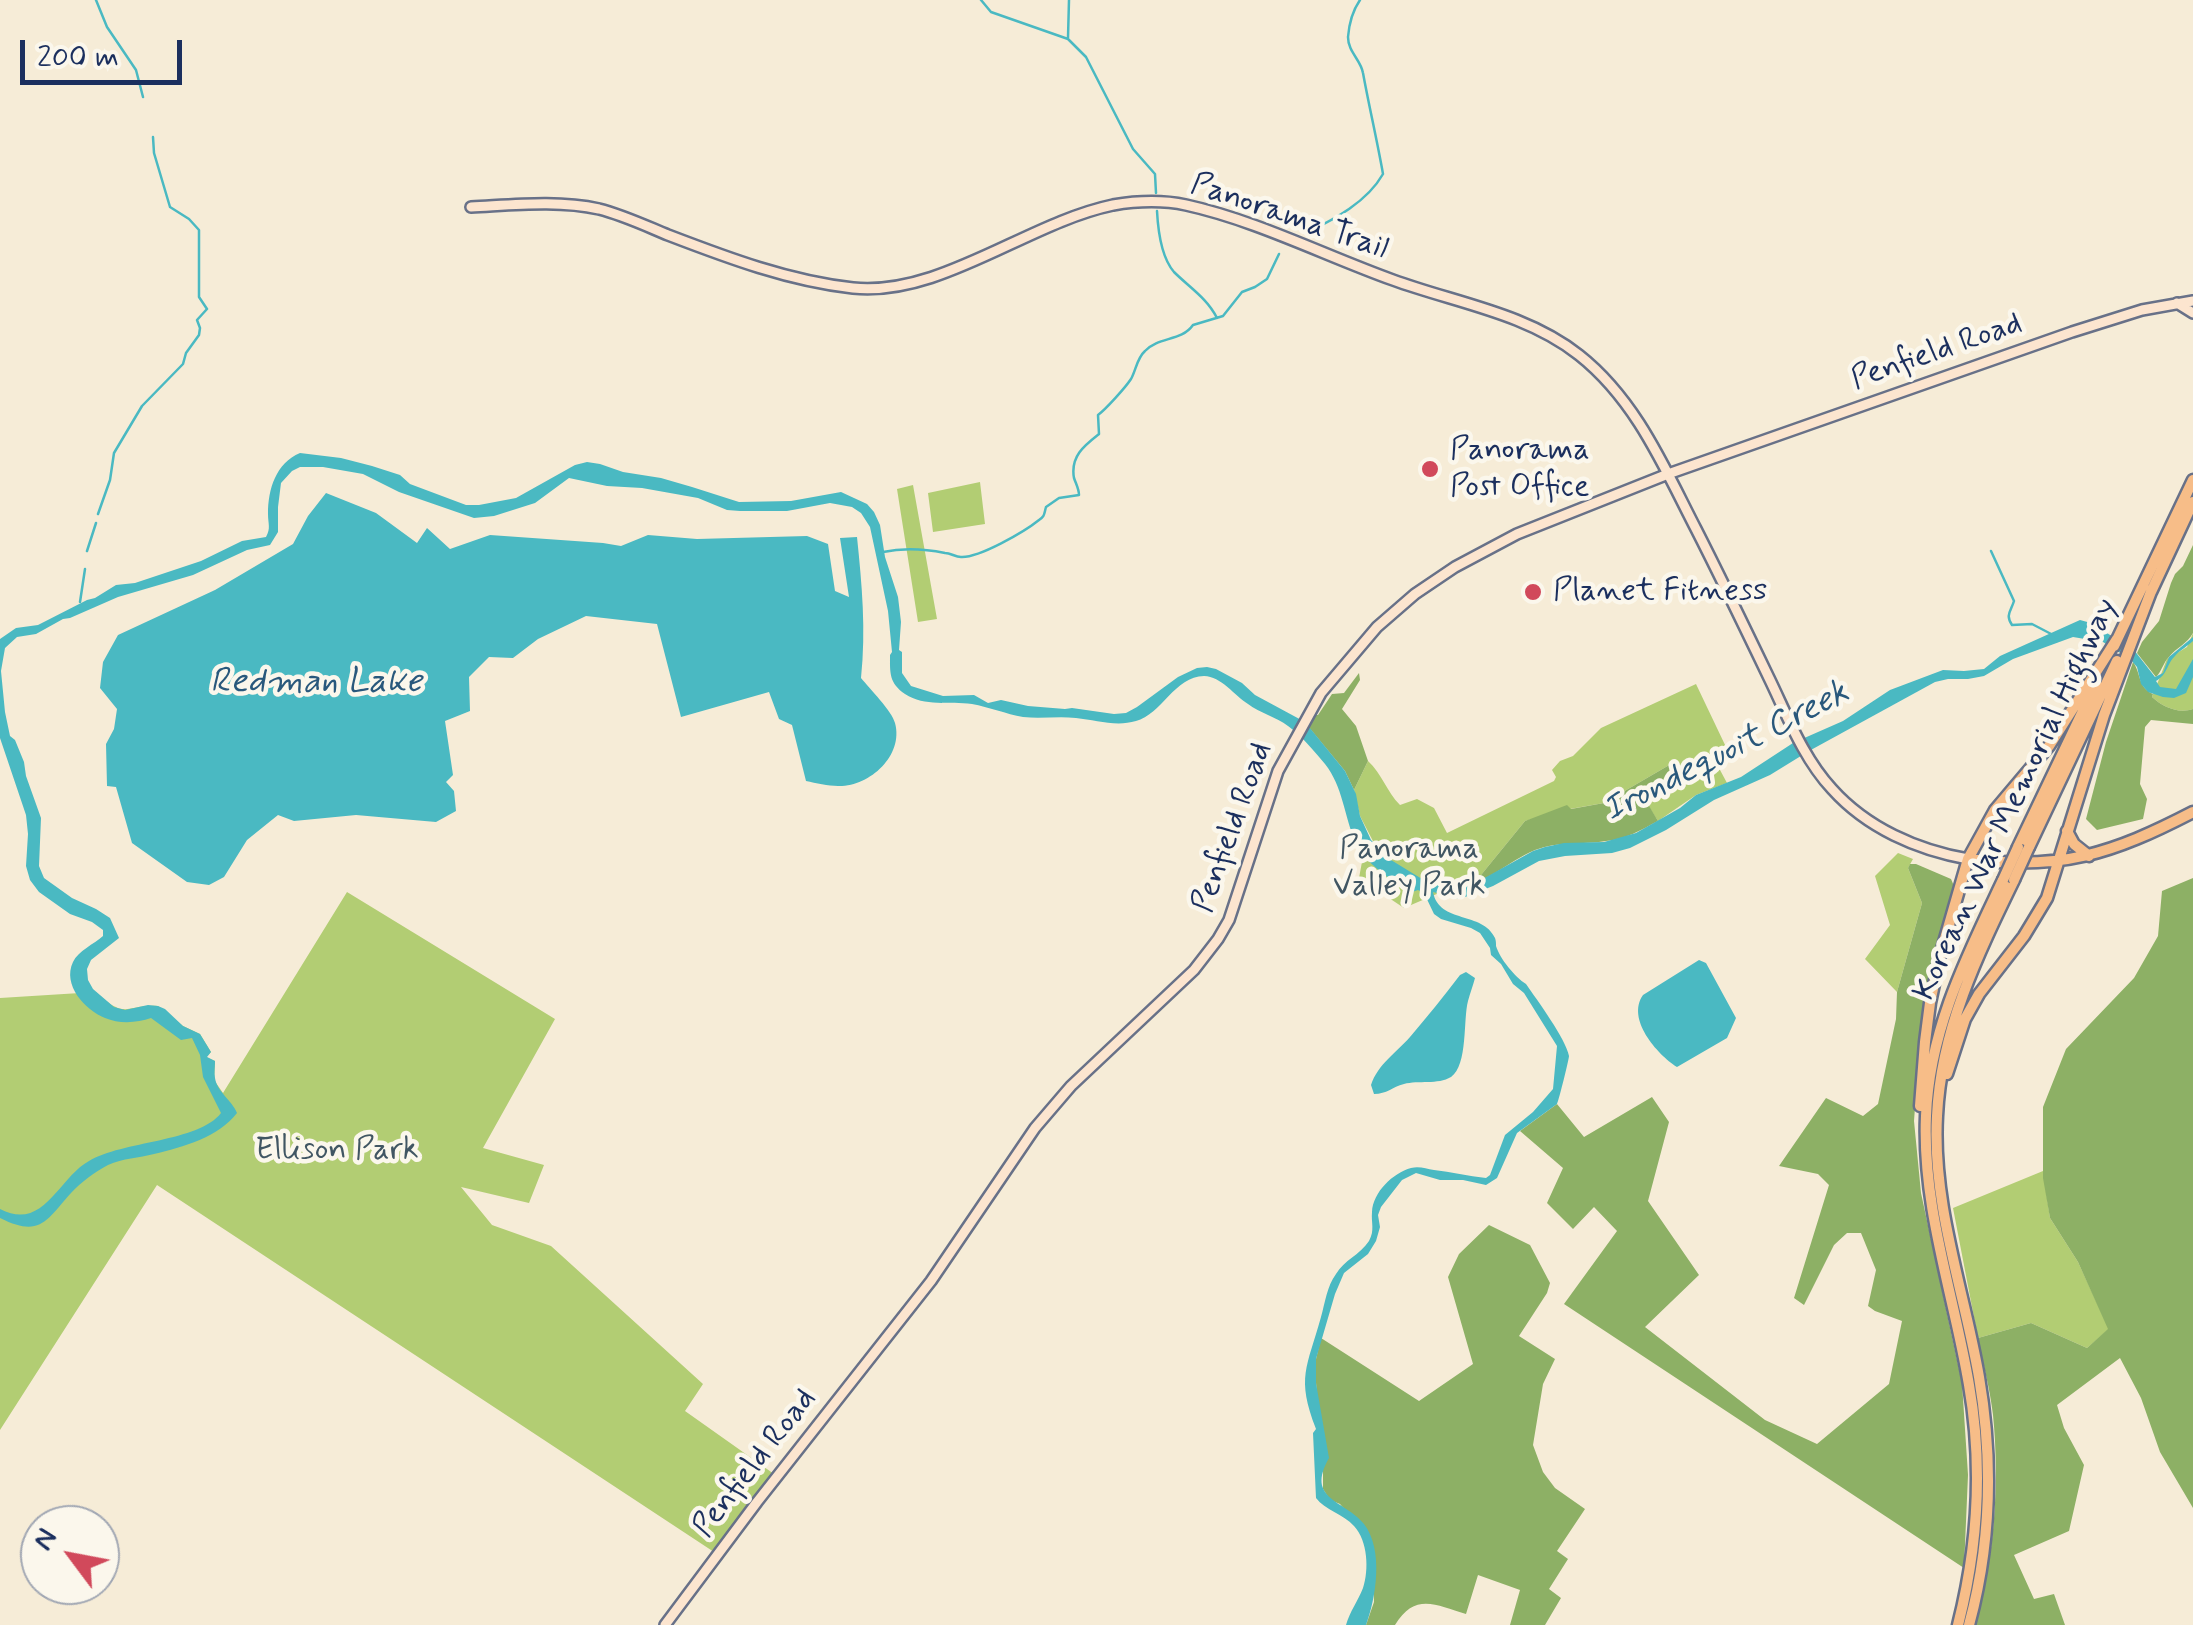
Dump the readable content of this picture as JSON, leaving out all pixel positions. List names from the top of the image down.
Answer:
{
  "streets": {
    "main road": ["Panorama Trail", "Penfield Road", "Korean War Memorial Highway"]
  },
  "crossings": [
    ["Panorama Trail", "Penfield Road"]
  ],
  "water": ["Redman Lake", "Irondequoit Creek"],
  "parks": ["Panorama Valley Park", "Ellison Park"],
  "places": ["Panorama Post Office", "Planet Fitness"],
  "scale_bar": "200 m",
  "north": "top left"
}
